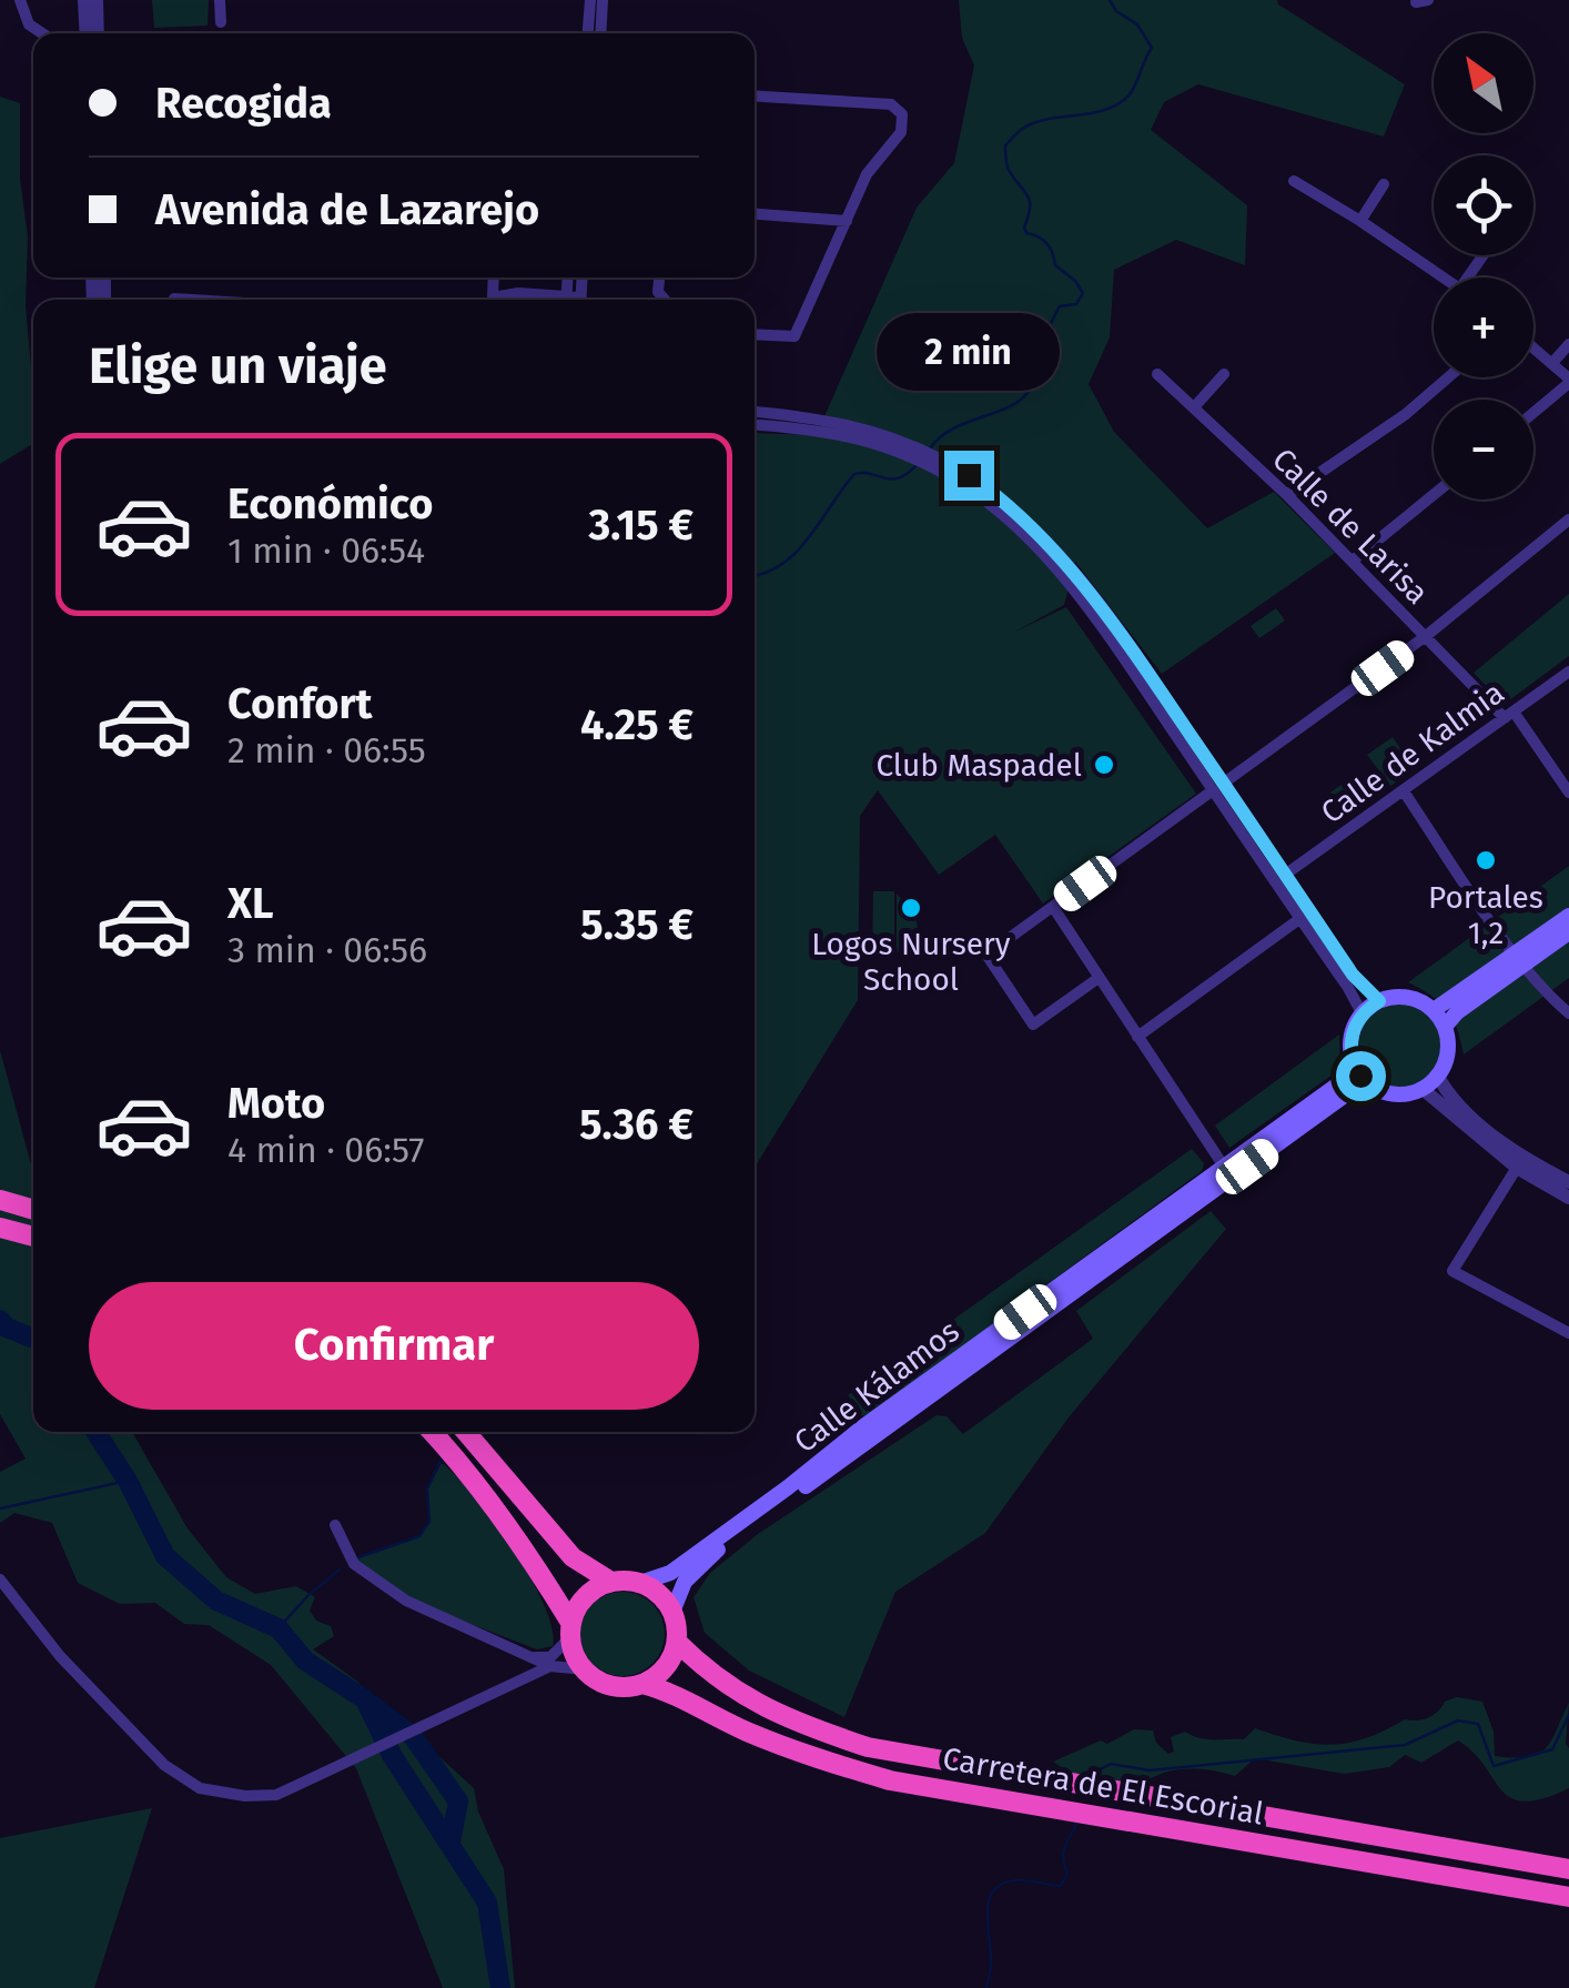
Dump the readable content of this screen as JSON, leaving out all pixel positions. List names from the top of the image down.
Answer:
{
  "streets": {
    "highway": ["Carretera de El Escorial"],
    "main road": ["Calle Kálamos"],
    "street": ["Calle de Larisa", "Calle de Kalmia"]
  },
  "crossings": [
    ["Calle de Larisa", "Calle de Kalmia"],
    ["Calle Kálamos", "Carretera de El Escorial"]
  ],
  "places": ["Club Maspadel", "Portales 1,2", "Logos Nursery School"],
  "north": "top left",
  "page": {
    "map_buttons": ["+", "−"],
    "banner": ["Recogida", "Avenida de Lazarejo"],
    "heading": "Elige un viaje",
    "bubble": "2 min",
    "list": [
      {
        "name": "Económico",
        "note": "1 min · 06:54",
        "value": "3.15 €"
      },
      {
        "name": "Confort",
        "note": "2 min · 06:55",
        "value": "4.25 €"
      },
      {
        "name": "XL",
        "note": "3 min · 06:56",
        "value": "5.35 €"
      },
      {
        "name": "Moto",
        "note": "4 min · 06:57",
        "value": "5.36 €"
      }
    ],
    "buttons": "Confirmar"
  }
}
